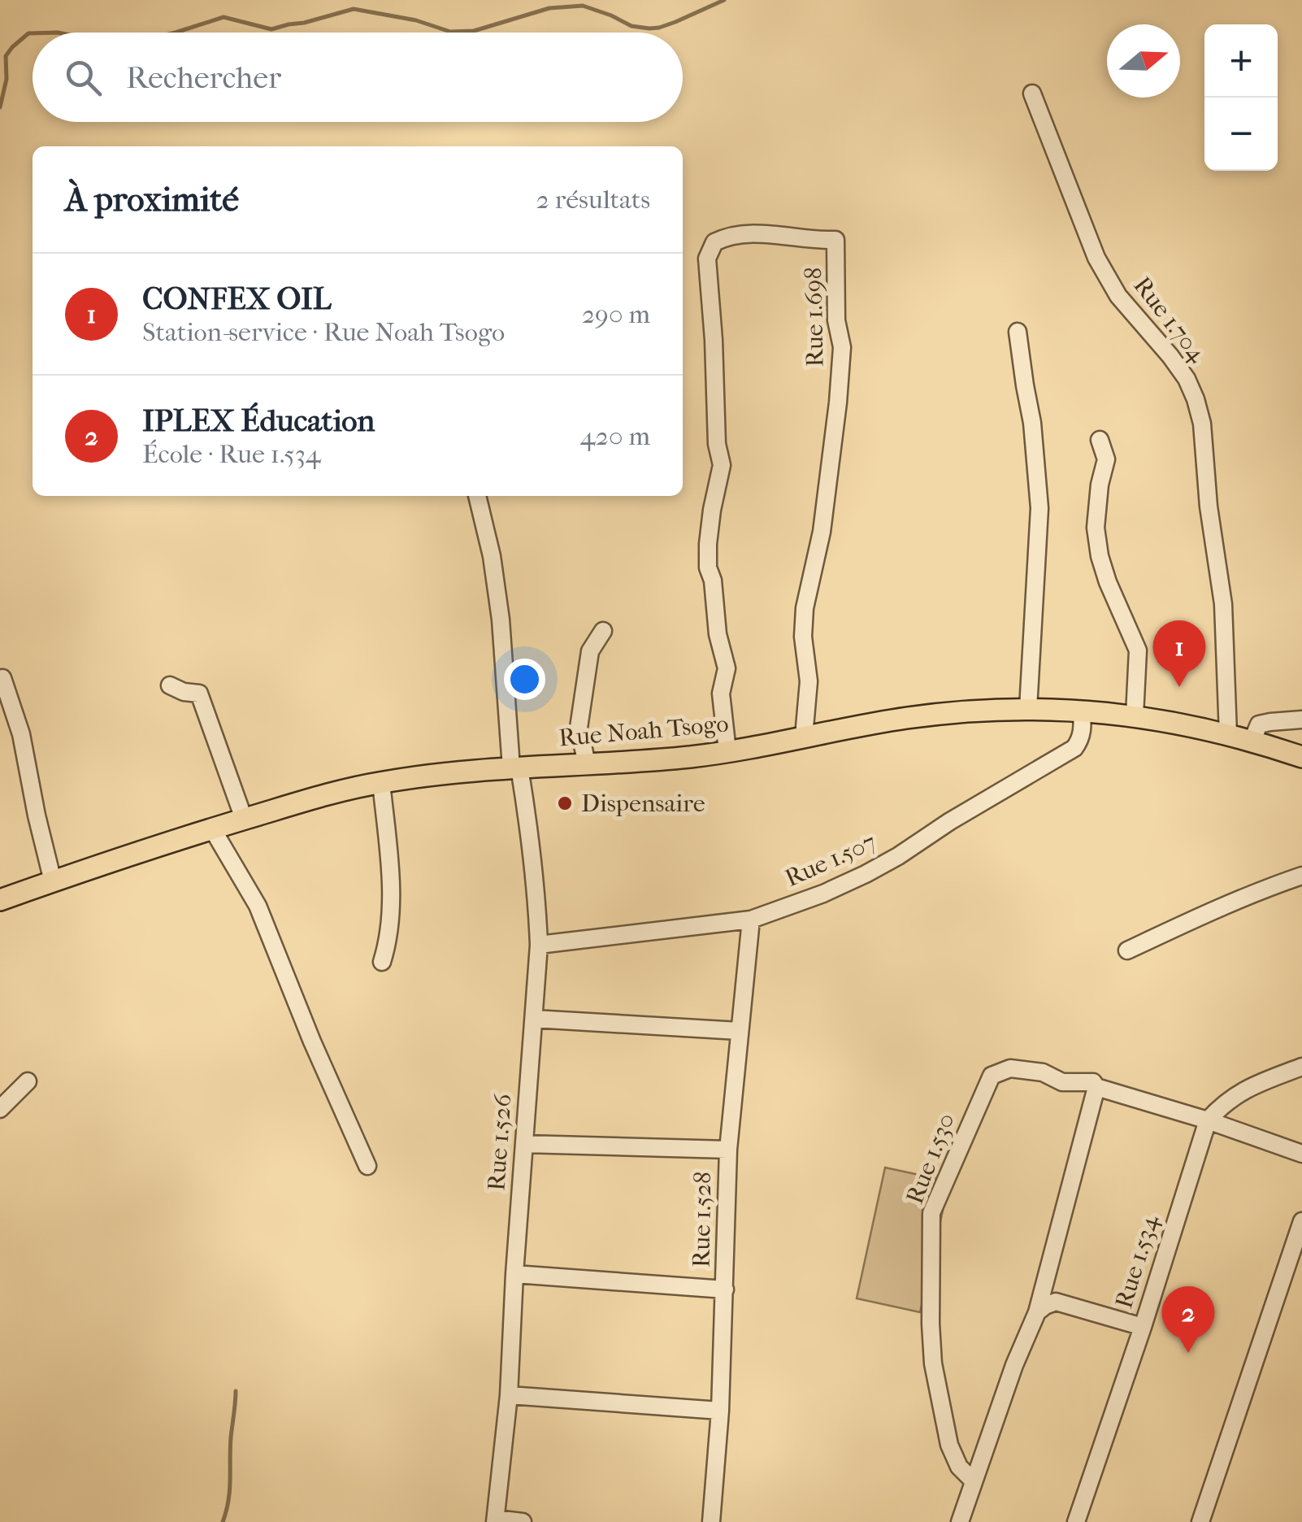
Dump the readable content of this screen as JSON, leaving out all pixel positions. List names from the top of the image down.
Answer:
{
  "streets": {
    "main road": ["Rue Noah Tsogo"],
    "street": [
      "Rue 1.698",
      "Rue 1.704",
      "Rue 1.507",
      "Rue 1.526",
      "Rue 1.530",
      "Rue 1.528",
      "Rue 1.534"
    ]
  },
  "crossings": [
    ["Rue 1.698", "Rue Noah Tsogo"],
    ["Rue 1.704", "Rue Noah Tsogo"],
    ["Rue Noah Tsogo", "Rue 1.507"],
    ["Rue Noah Tsogo", "Rue 1.526"],
    ["Rue 1.507", "Rue 1.526"],
    ["Rue 1.507", "Rue 1.528"],
    ["Rue 1.530", "Rue 1.534"]
  ],
  "places": ["Dispensaire"],
  "north": "right",
  "page": {
    "map_buttons": ["+", "−"],
    "search": "Rechercher",
    "heading": ["À proximité", "2 résultats"],
    "list": [
      {
        "mark": "1",
        "name": "CONFEX OIL",
        "note": "Station-service · Rue Noah Tsogo",
        "value": "290 m"
      },
      {
        "mark": "2",
        "name": "IPLEX Éducation",
        "note": "École · Rue 1.534",
        "value": "420 m"
      }
    ],
    "pins": ["1", "2"]
  }
}
